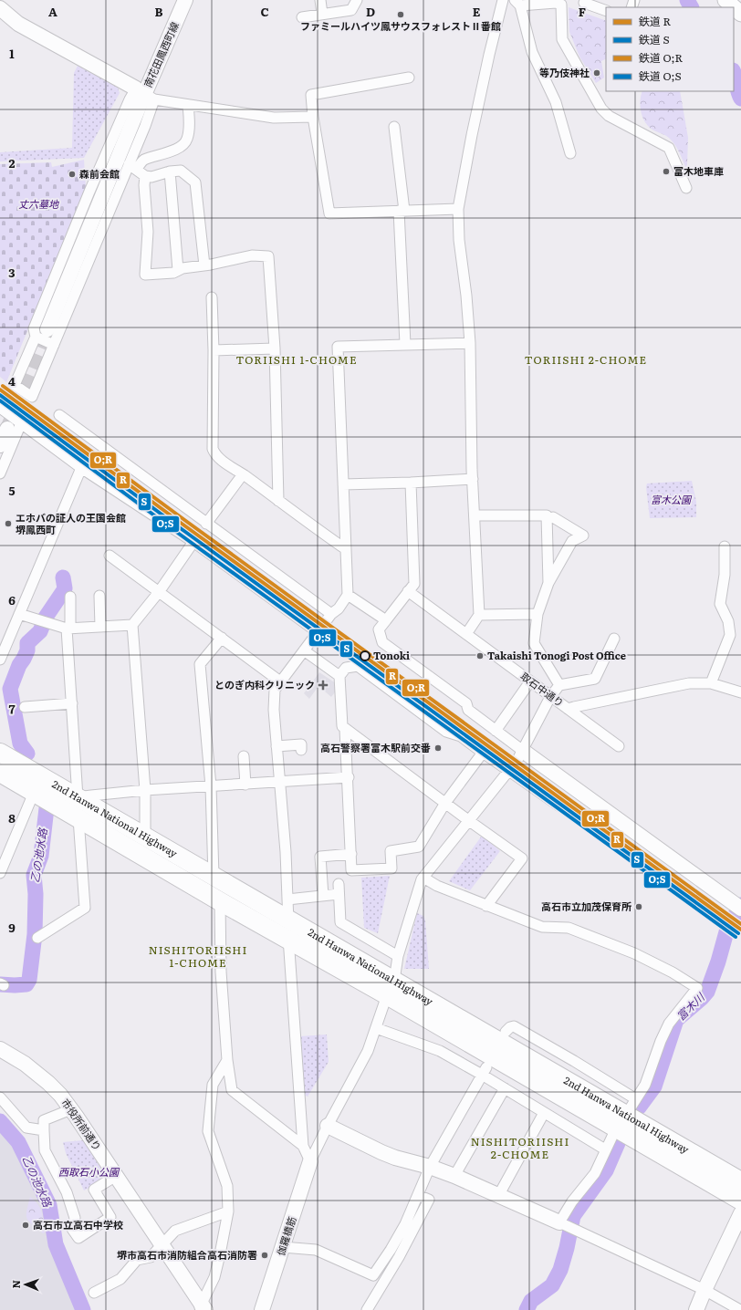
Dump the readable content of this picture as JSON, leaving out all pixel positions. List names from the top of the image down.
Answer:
{
  "streets": {
    "highway": ["2nd Hanwa National Highway"],
    "street": [
      "南花田鳳西町線",
      "取石中通り",
      "市役所前通り",
      "伽羅橋筋"
    ]
  },
  "districts": [
    "TORIISHI 1-CHOME",
    "TORIISHI 2-CHOME",
    "NISHITORIISHI 1-CHOME",
    "NISHITORIISHI 2-CHOME"
  ],
  "water": ["乙の池水路", "富木川"],
  "parks": ["丈六墓地", "富木公園", "西取石小公園"],
  "places": {
    "other": [
      "ファミールハイツ鳳サウスフォレストⅡ番館",
      "等乃伎神社",
      "富木地車庫",
      "森前会館",
      "エホバの証人の王国会館 堺鳳西町",
      "Tonoki",
      "Takaishi Tonogi Post Office",
      "高石警察署富木駅前交番",
      "高石市立加茂保育所",
      "高石市立高石中学校",
      "堺市高石市消防組合高石消防署"
    ],
    "health": ["とのぎ内科クリニック"]
  },
  "lines": [
    "rail line O;R",
    "rail line R",
    "rail line S",
    "rail line O;S"
  ],
  "legend": [
    "鉄道 R",
    "鉄道 S",
    "鉄道 O;R",
    "鉄道 O;S"
  ],
  "north": "left",
  "grid": {
    "columns": [
      "A",
      "B",
      "C",
      "D",
      "E",
      "F"
    ],
    "rows": [
      "1",
      "2",
      "3",
      "4",
      "5",
      "6",
      "7",
      "8",
      "9"
    ]
  }
}
